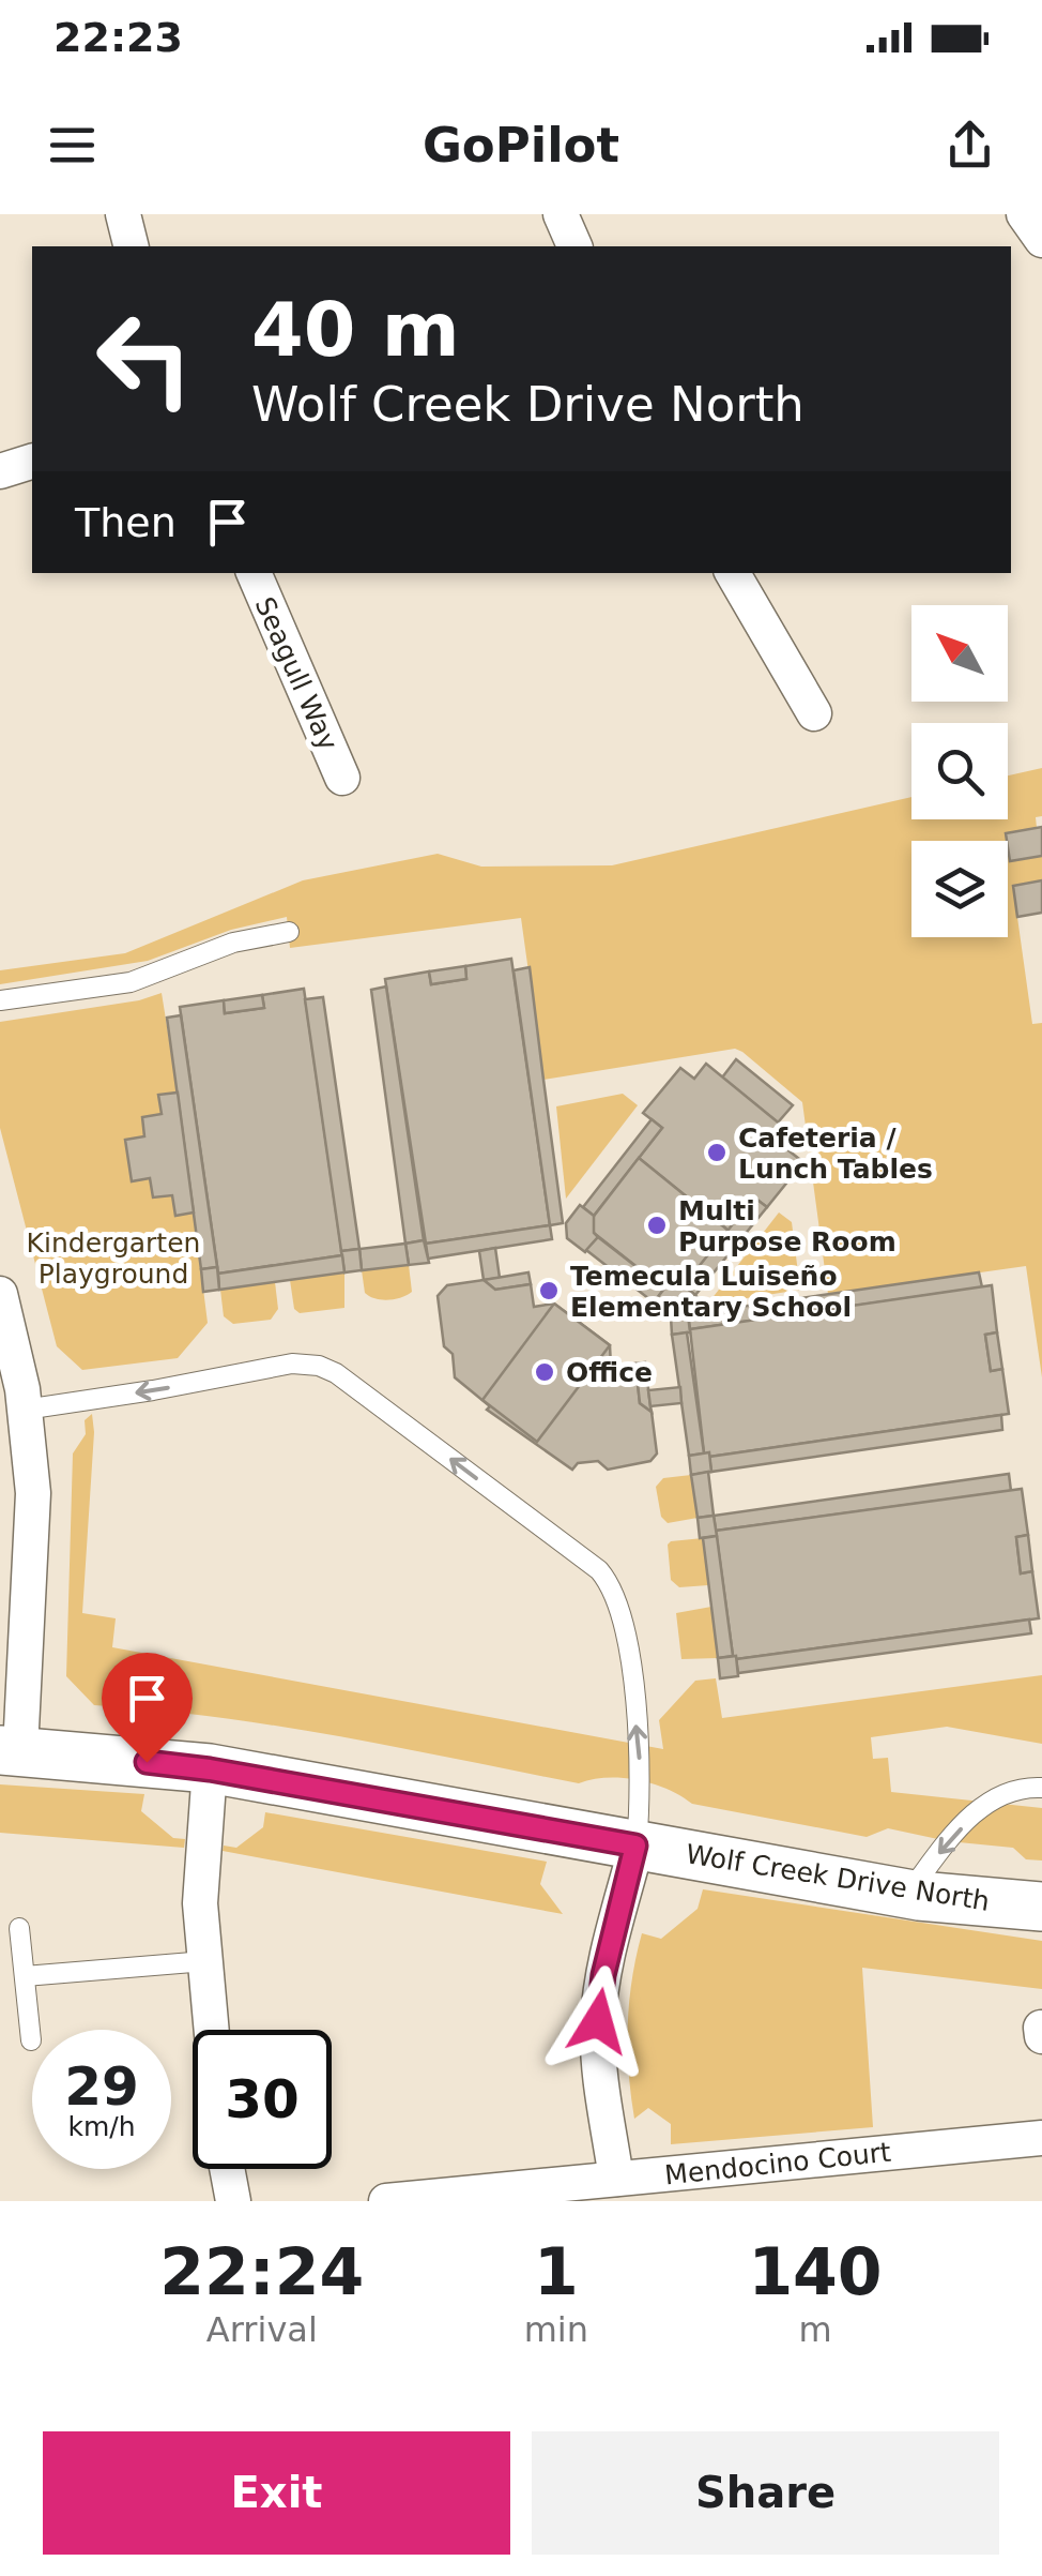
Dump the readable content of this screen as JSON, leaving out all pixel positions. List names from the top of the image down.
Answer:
{
  "streets": {
    "street": ["Seagull Way", "Wolf Creek Drive North", "Mendocino Court"]
  },
  "parks": ["Kindergarten Playground"],
  "places": [
    "Cafeteria / Lunch Tables",
    "Multi Purpose Room",
    "Temecula Luiseño Elementary School",
    "Office"
  ],
  "north": "top left",
  "page": {
    "status": "22:23",
    "header": "GoPilot",
    "turn": ["40 m", "Wolf Creek Drive North"],
    "then": "Then",
    "speed": "29 km/h",
    "limit": "30",
    "eta": [
      "22:24",
      "Arrival",
      "1",
      "min",
      "140",
      "m"
    ],
    "buttons": ["Exit", "Share"]
  }
}
